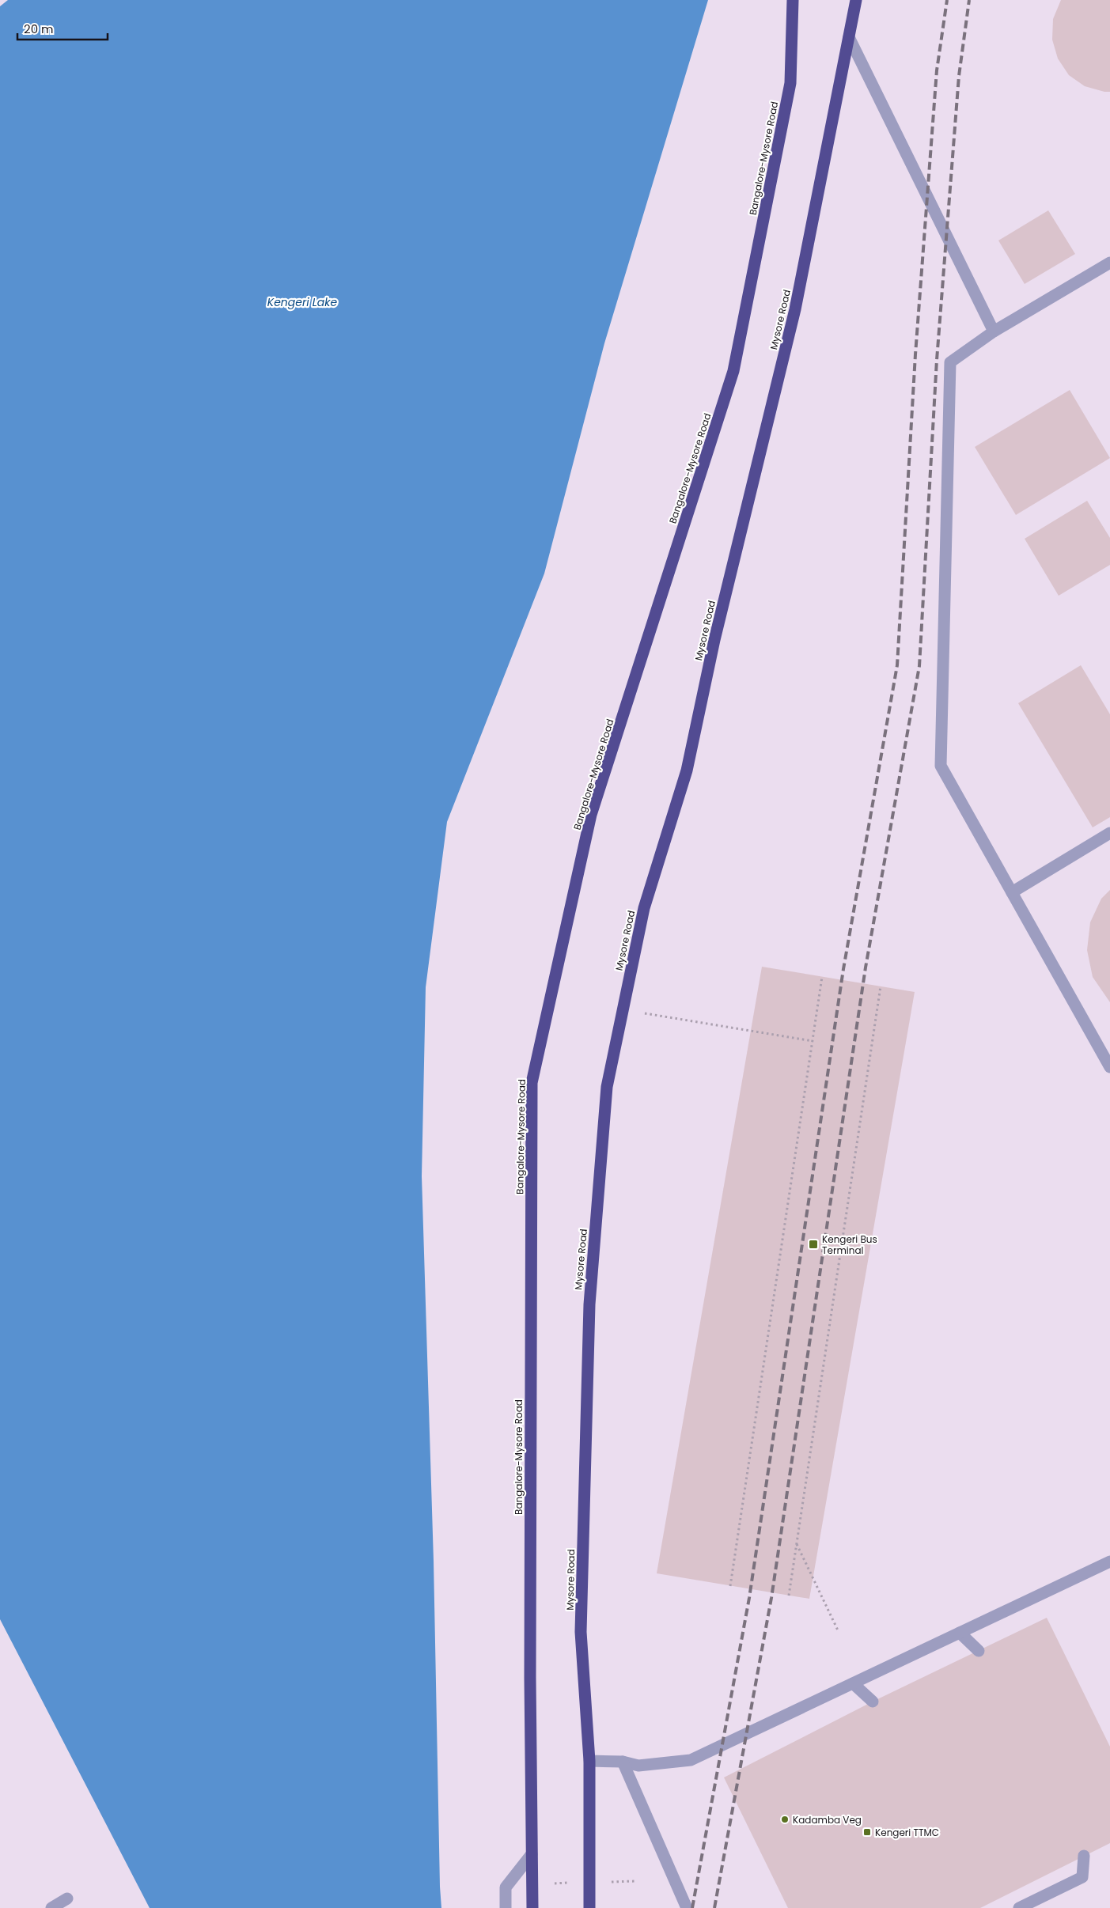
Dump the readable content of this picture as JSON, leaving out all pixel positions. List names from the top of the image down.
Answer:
{
  "streets": {
    "highway": ["Bangalore-Mysore Road", "Mysore Road"]
  },
  "water": ["Kengeri Lake"],
  "places": {
    "transit": ["Kengeri Bus Terminal", "Kengeri TTMC"],
    "other": ["Kadamba Veg"]
  },
  "scale_bar": "20 m"
}
